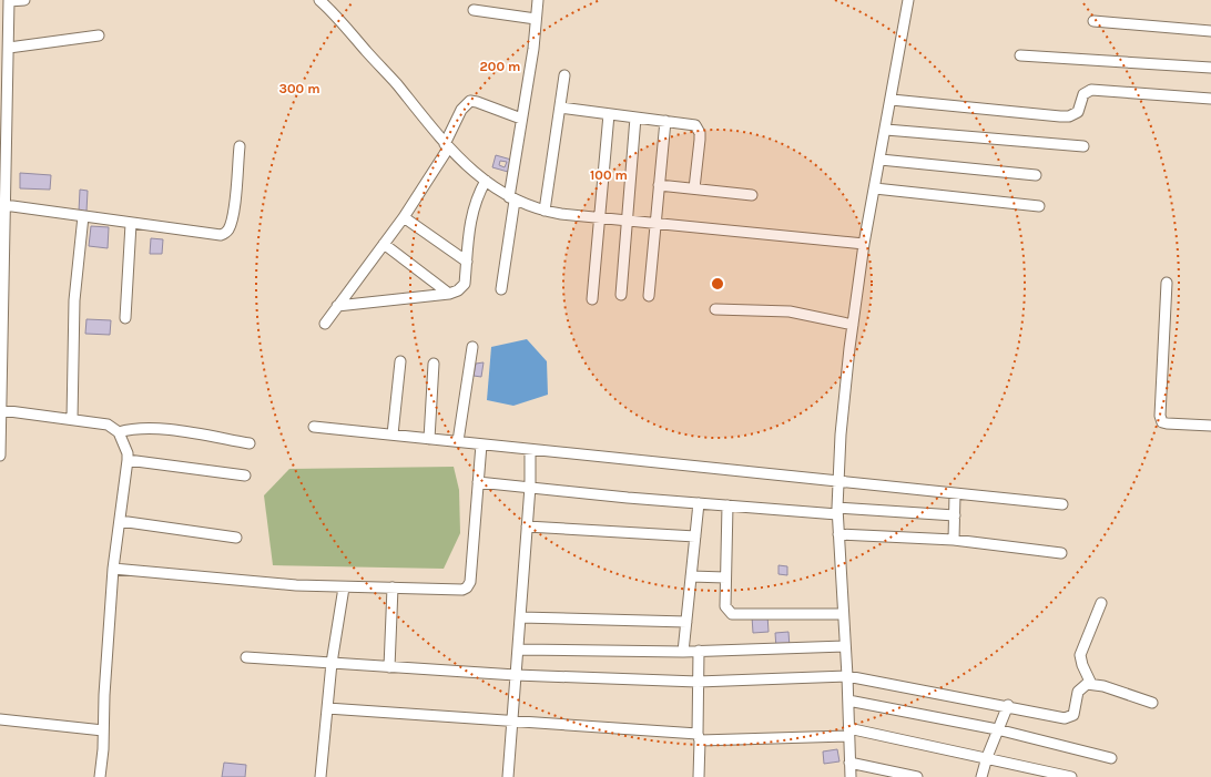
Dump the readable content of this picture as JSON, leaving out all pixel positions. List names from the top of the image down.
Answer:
{
  "rings": ["200 m", "300 m", "100 m"]
}
